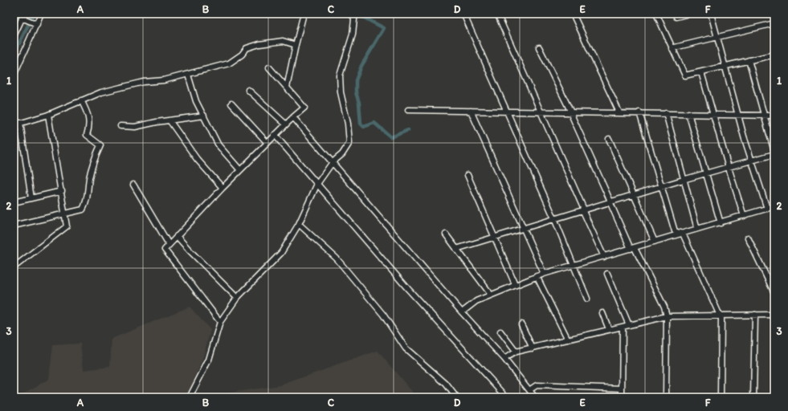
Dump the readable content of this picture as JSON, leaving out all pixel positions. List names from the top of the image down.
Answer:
{
  "grid": {
    "columns": [
      "A",
      "B",
      "C",
      "D",
      "E",
      "F"
    ],
    "rows": ["1", "2", "3"]
  }
}
